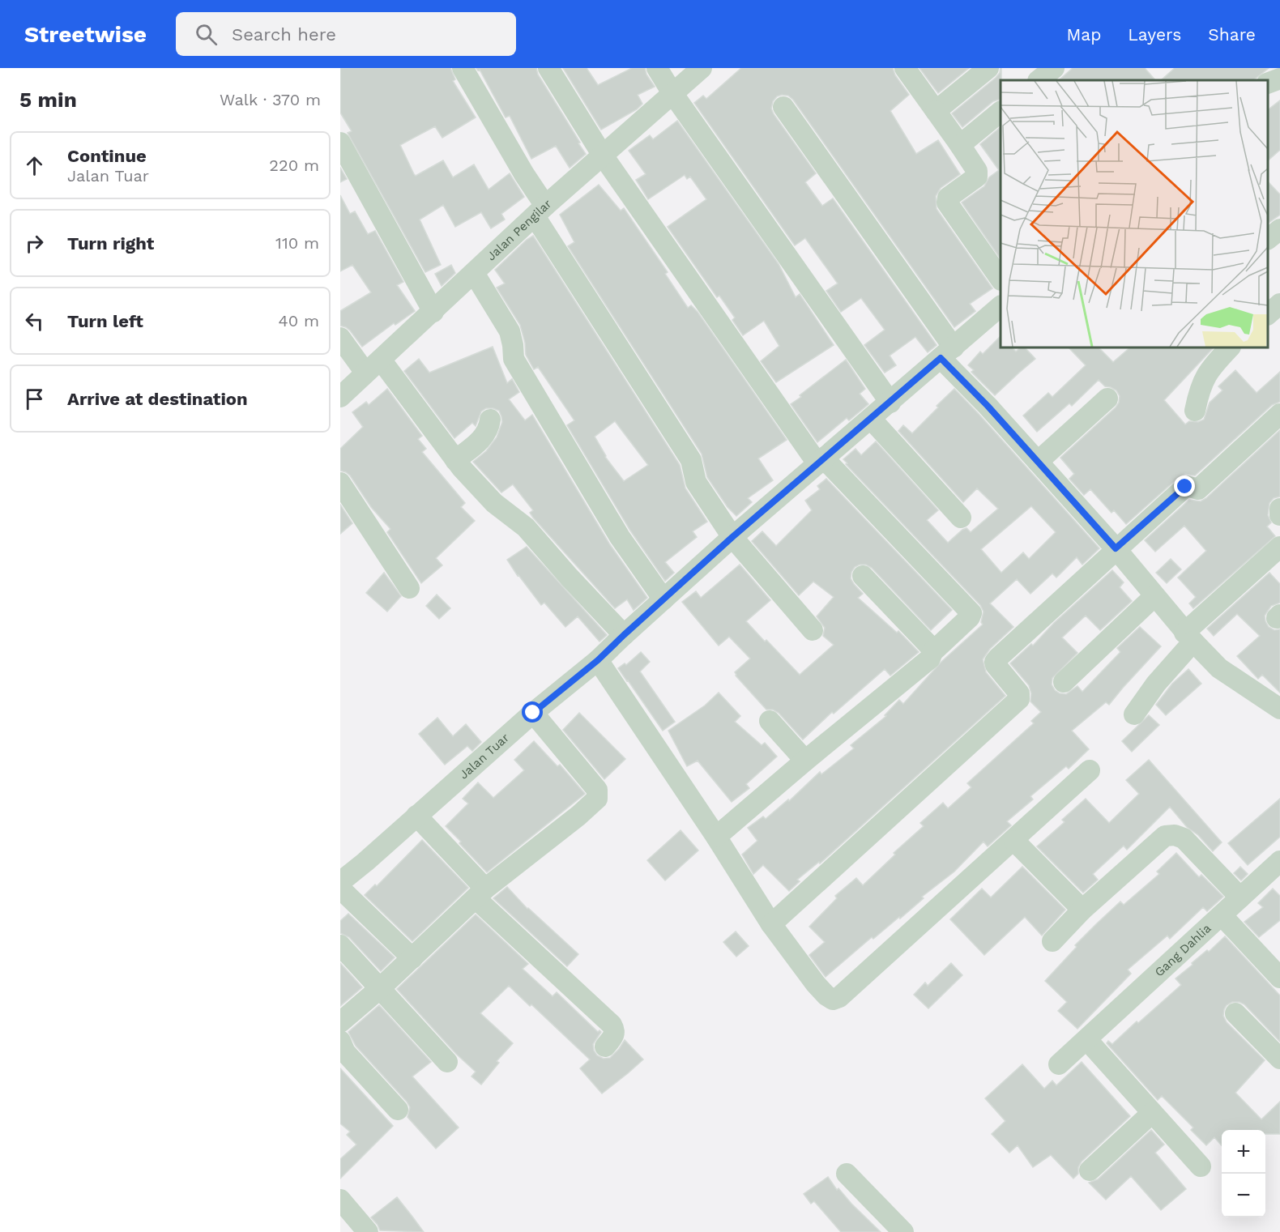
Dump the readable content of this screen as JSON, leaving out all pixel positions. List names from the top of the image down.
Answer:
{
  "streets": {
    "street": ["Jalan Pengilar", "Jalan Tuar", "Gang Dahlia"]
  },
  "page": {
    "header": "Streetwise",
    "search": "Search here",
    "nav": ["Map", "Layers", "Share"],
    "heading": ["5 min", "Walk · 370 m"],
    "list": [
      ["Continue", "Jalan Tuar", "220 m"],
      ["Turn right", "110 m"],
      ["Turn left", "40 m"],
      "Arrive at destination"
    ],
    "map_buttons": ["+", "−"]
  }
}
